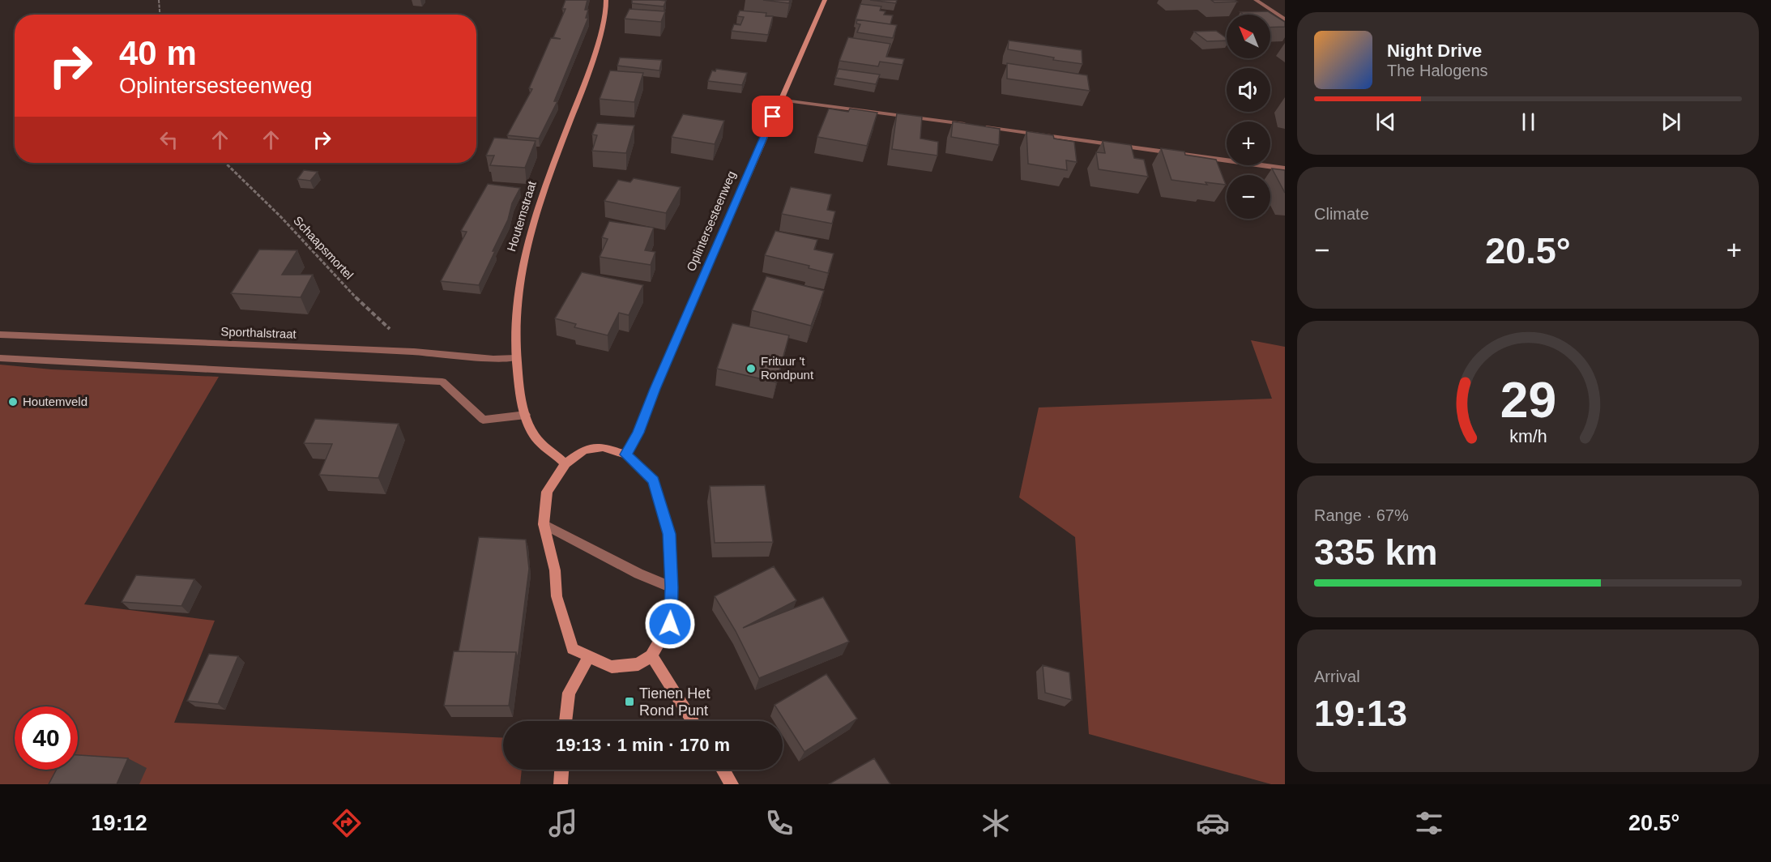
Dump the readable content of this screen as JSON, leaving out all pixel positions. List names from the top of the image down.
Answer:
{
  "streets": {
    "street": ["Houtemstraat", "Oplintersesteenweg", "Sporthalstraat"],
    "path": ["Schaapsmortel"]
  },
  "crossings": [
    ["Houtemstraat", "Sporthalstraat"],
    ["Schaapsmortel", "Sporthalstraat"]
  ],
  "places": {
    "other": ["Frituur 't Rondpunt", "Houtemveld"],
    "transit": ["Tienen Het Rond Punt"]
  },
  "north": "top left",
  "page": {
    "map_buttons": ["+", "−"],
    "turn": ["40 m", "Oplintersesteenweg"],
    "song": ["Night Drive", "The Halogens"],
    "tile": [
      "Climate",
      ["Range · 67%", "335 km"],
      ["Arrival", "19:13"]
    ],
    "heat": ["−", "20.5°", "+"],
    "limit": "40",
    "trip": "19:13 · 1 min · 170 m",
    "tabs": ["19:12", "20.5°"],
    "gauge": ["29", "km/h"]
  }
}
